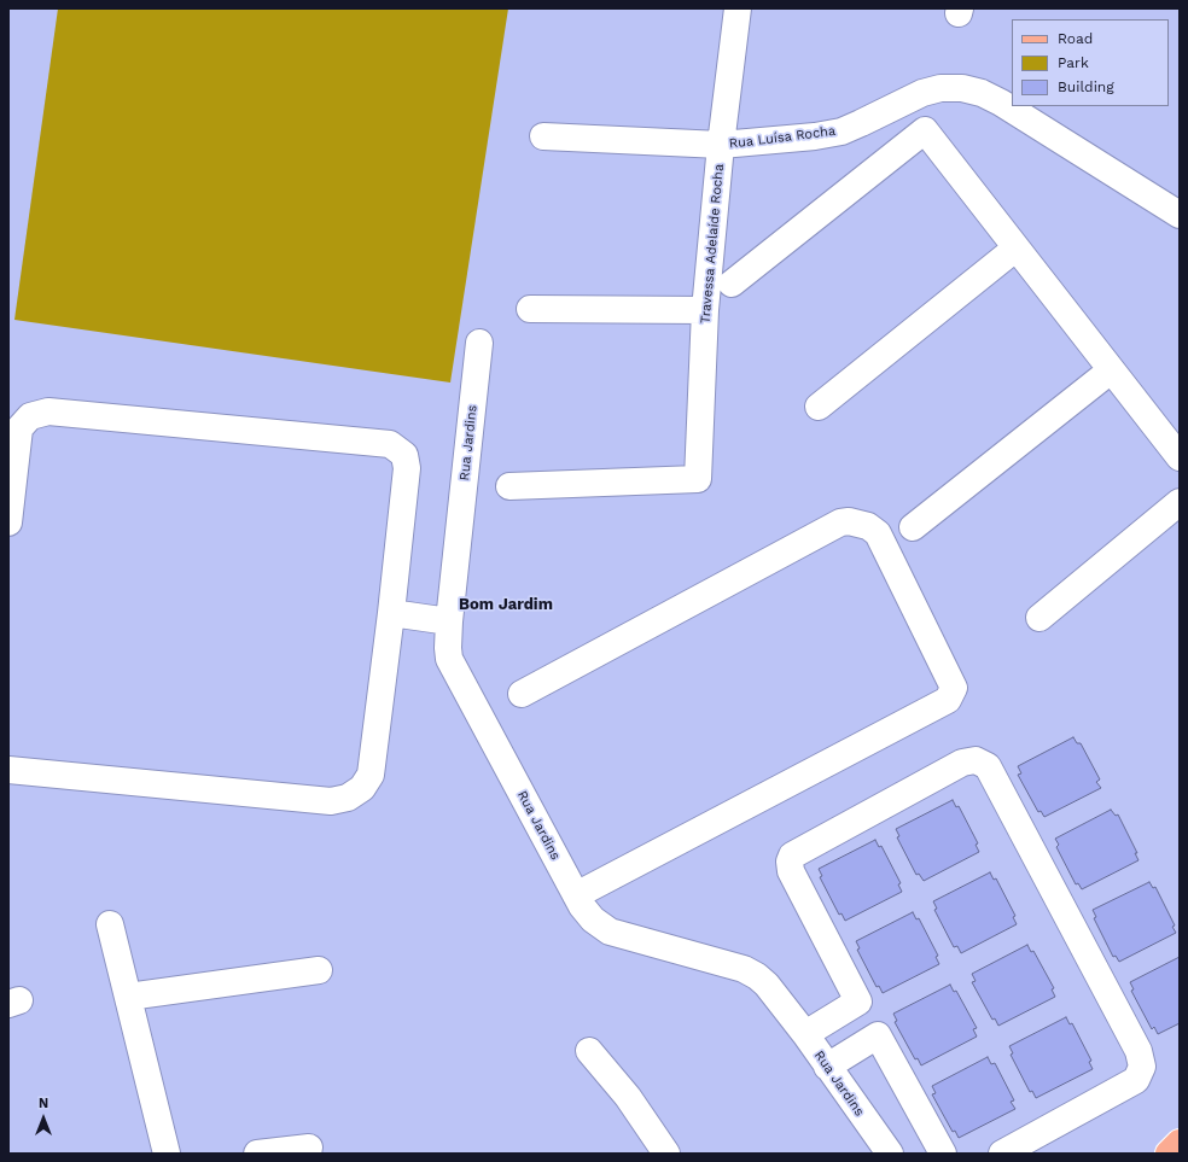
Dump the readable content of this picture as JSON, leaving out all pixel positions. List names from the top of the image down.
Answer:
{
  "streets": {
    "street": ["Rua Luísa Rocha", "Travessa Adelaíde Rocha", "Rua Jardins"]
  },
  "crossings": [
    ["Rua Luísa Rocha", "Travessa Adelaíde Rocha"]
  ],
  "districts": ["Bom Jardim"],
  "legend": ["Road", "Park", "Building"],
  "north": "top"
}
